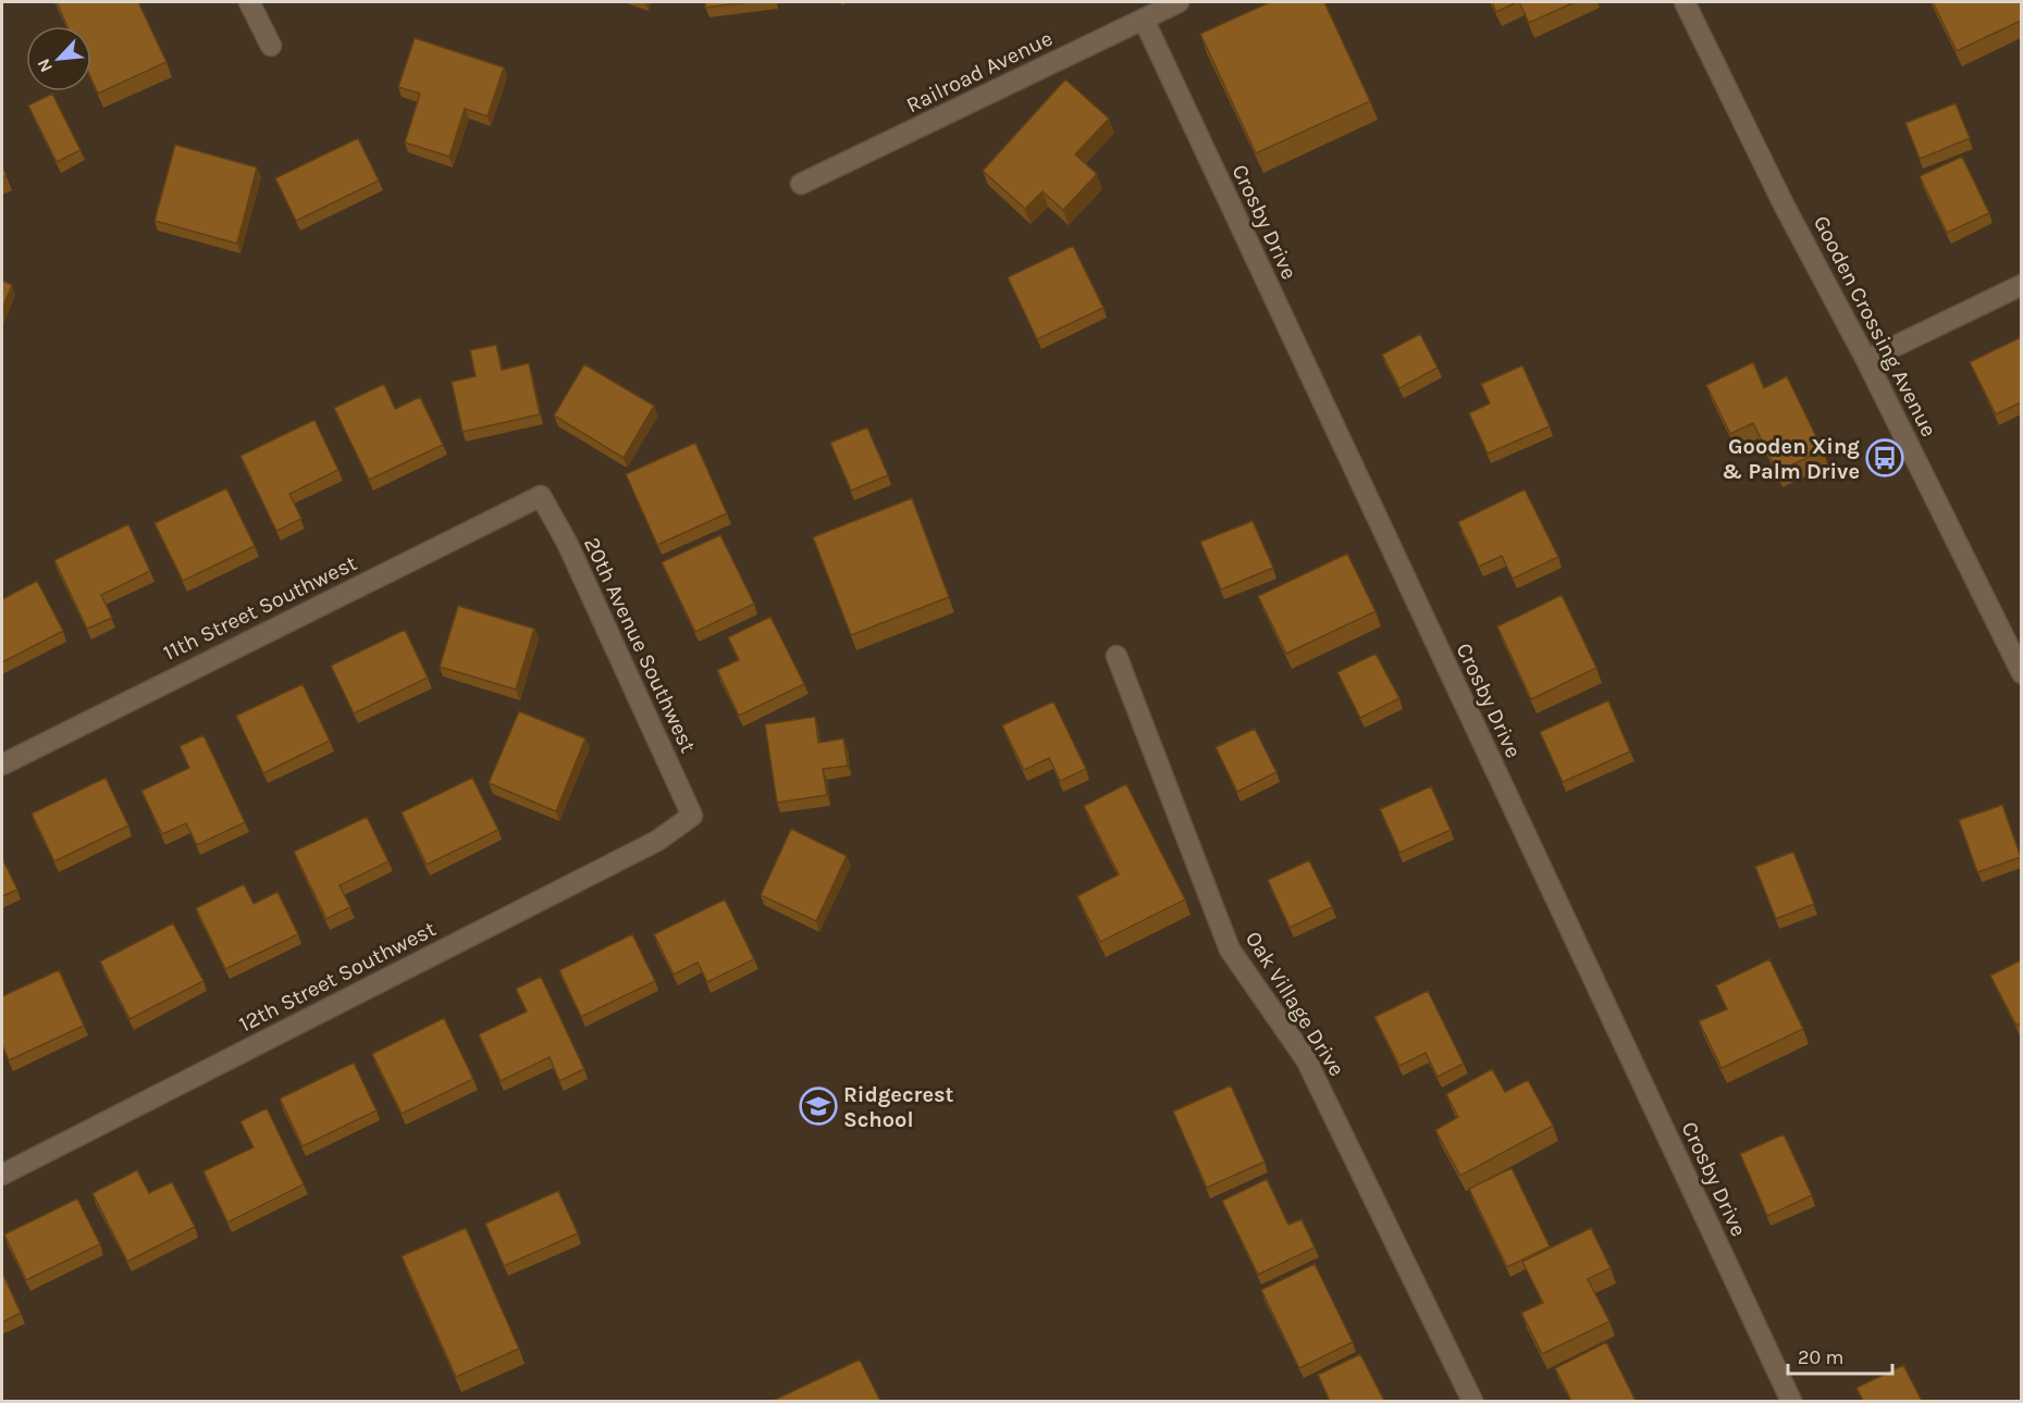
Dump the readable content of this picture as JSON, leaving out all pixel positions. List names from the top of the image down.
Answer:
{
  "streets": {
    "street": [
      "Railroad Avenue",
      "Crosby Drive",
      "Gooden Crossing Avenue",
      "11th Street Southwest",
      "20th Avenue Southwest",
      "12th Street Southwest",
      "Oak Village Drive"
    ]
  },
  "crossings": [
    ["Railroad Avenue", "Crosby Drive"],
    ["11th Street Southwest", "20th Avenue Southwest"],
    ["20th Avenue Southwest", "12th Street Southwest"]
  ],
  "places": {
    "bus stop": ["Gooden Xing & Palm Drive"],
    "school or university": ["Ridgecrest School"]
  },
  "scale_bar": "20 m",
  "north": "bottom left"
}
